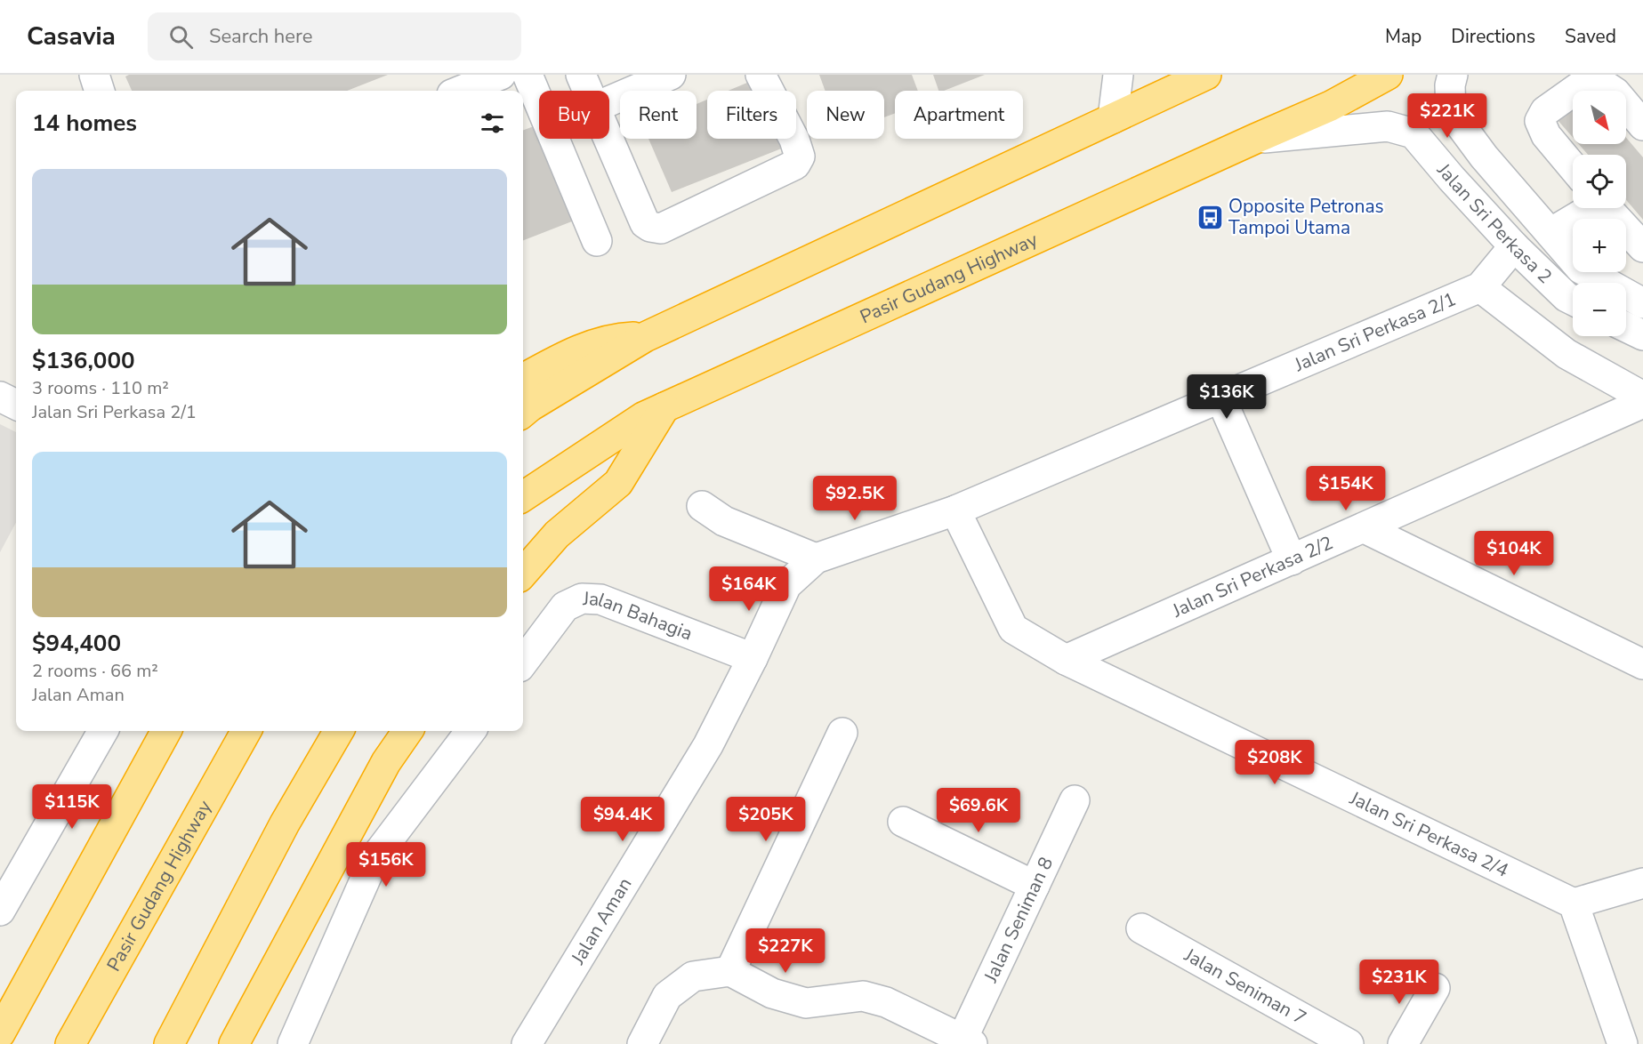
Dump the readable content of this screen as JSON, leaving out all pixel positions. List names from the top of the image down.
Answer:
{
  "streets": {
    "highway": ["Pasir Gudang Highway"],
    "street": [
      "Jalan Sri Perkasa 2",
      "Jalan Sri Perkasa 2/1",
      "Jalan Sri Perkasa 2/2",
      "Jalan Bahagia",
      "Jalan Sri Perkasa 2/4",
      "Jalan Seniman 8",
      "Jalan Aman",
      "Jalan Seniman 7"
    ]
  },
  "crossings": [
    ["Jalan Sri Perkasa 2", "Pasir Gudang Highway"],
    ["Jalan Sri Perkasa 2", "Jalan Sri Perkasa 2/1"],
    ["Jalan Sri Perkasa 2/1", "Jalan Sri Perkasa 2/4"],
    ["Jalan Sri Perkasa 2/1", "Jalan Aman"],
    ["Jalan Sri Perkasa 2/2", "Jalan Sri Perkasa 2/4"],
    ["Jalan Bahagia", "Jalan Aman"]
  ],
  "places": {
    "bus stop": ["Opposite Petronas Tampoi Utama"]
  },
  "north": "bottom right",
  "page": {
    "header": "Casavia",
    "search": "Search here",
    "nav": ["Map", "Directions", "Saved"],
    "map_buttons": ["+", "−"],
    "chip": [
      "Buy",
      "Rent",
      "Filters",
      "New",
      "Apartment"
    ],
    "heading": "14 homes",
    "price": [
      "$221K",
      "$136K",
      "$154K",
      "$92.5K",
      "$104K",
      "$164K",
      "$208K",
      "$115K",
      "$69.6K",
      "$94.4K",
      "$205K",
      "$156K",
      "$227K",
      "$231K"
    ],
    "list": [
      {
        "name": "$136,000",
        "note": "3 rooms · 110 m² · Jalan Sri Perkasa 2/1"
      },
      {
        "name": "$94,400",
        "note": "2 rooms · 66 m² · Jalan Aman"
      }
    ]
  }
}
